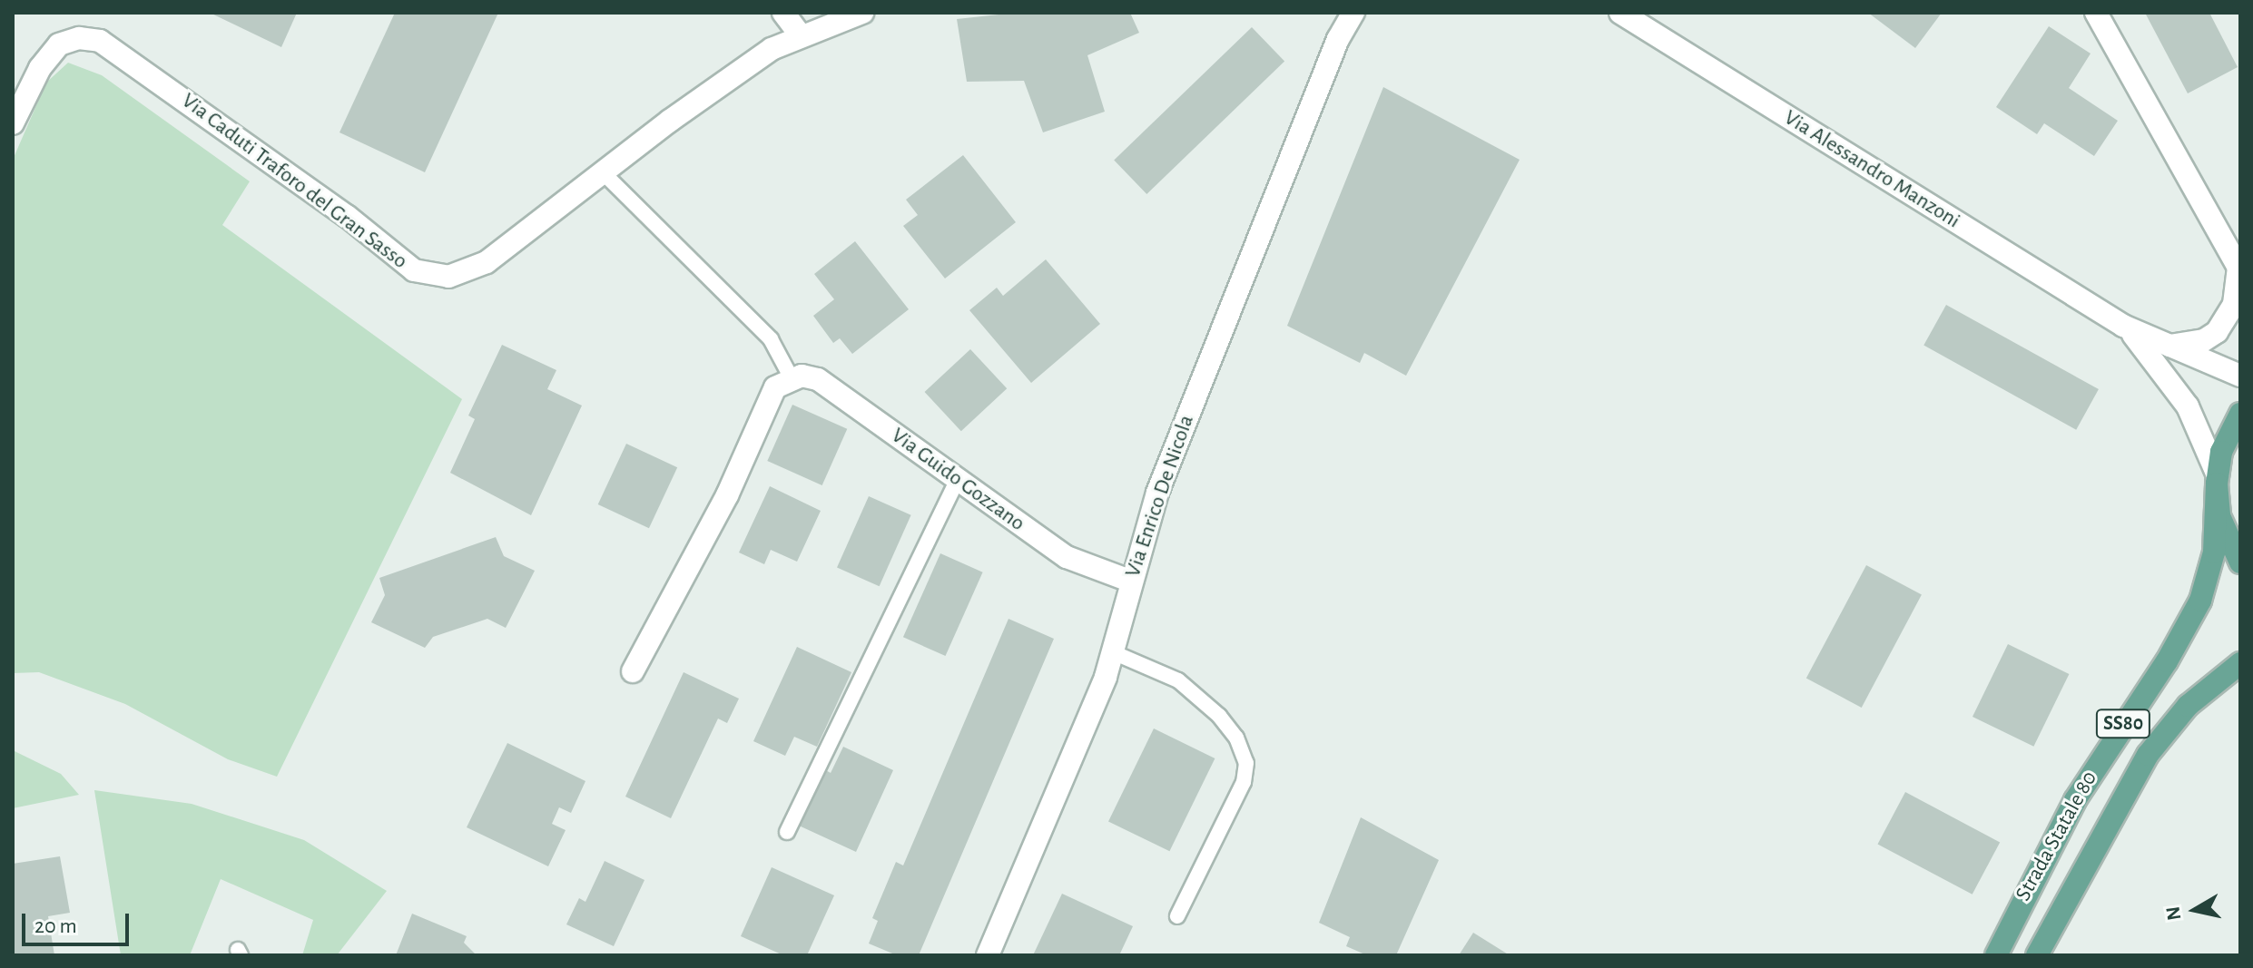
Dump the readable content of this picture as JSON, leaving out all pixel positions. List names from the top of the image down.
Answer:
{
  "streets": {
    "main road": ["SS80", "Strada Statale 80"],
    "street": [
      "Via Alessandro Manzoni",
      "Via Caduti Traforo del Gran Sasso",
      "Via Guido Gozzano",
      "Via Enrico De Nicola"
    ]
  },
  "crossings": [
    ["Via Alessandro Manzoni", "SS80"],
    ["Via Alessandro Manzoni", "Strada Statale 80"],
    ["Via Guido Gozzano", "Via Enrico De Nicola"],
    ["SS80", "Strada Statale 80"]
  ],
  "scale_bar": "20 m",
  "north": "left"
}
